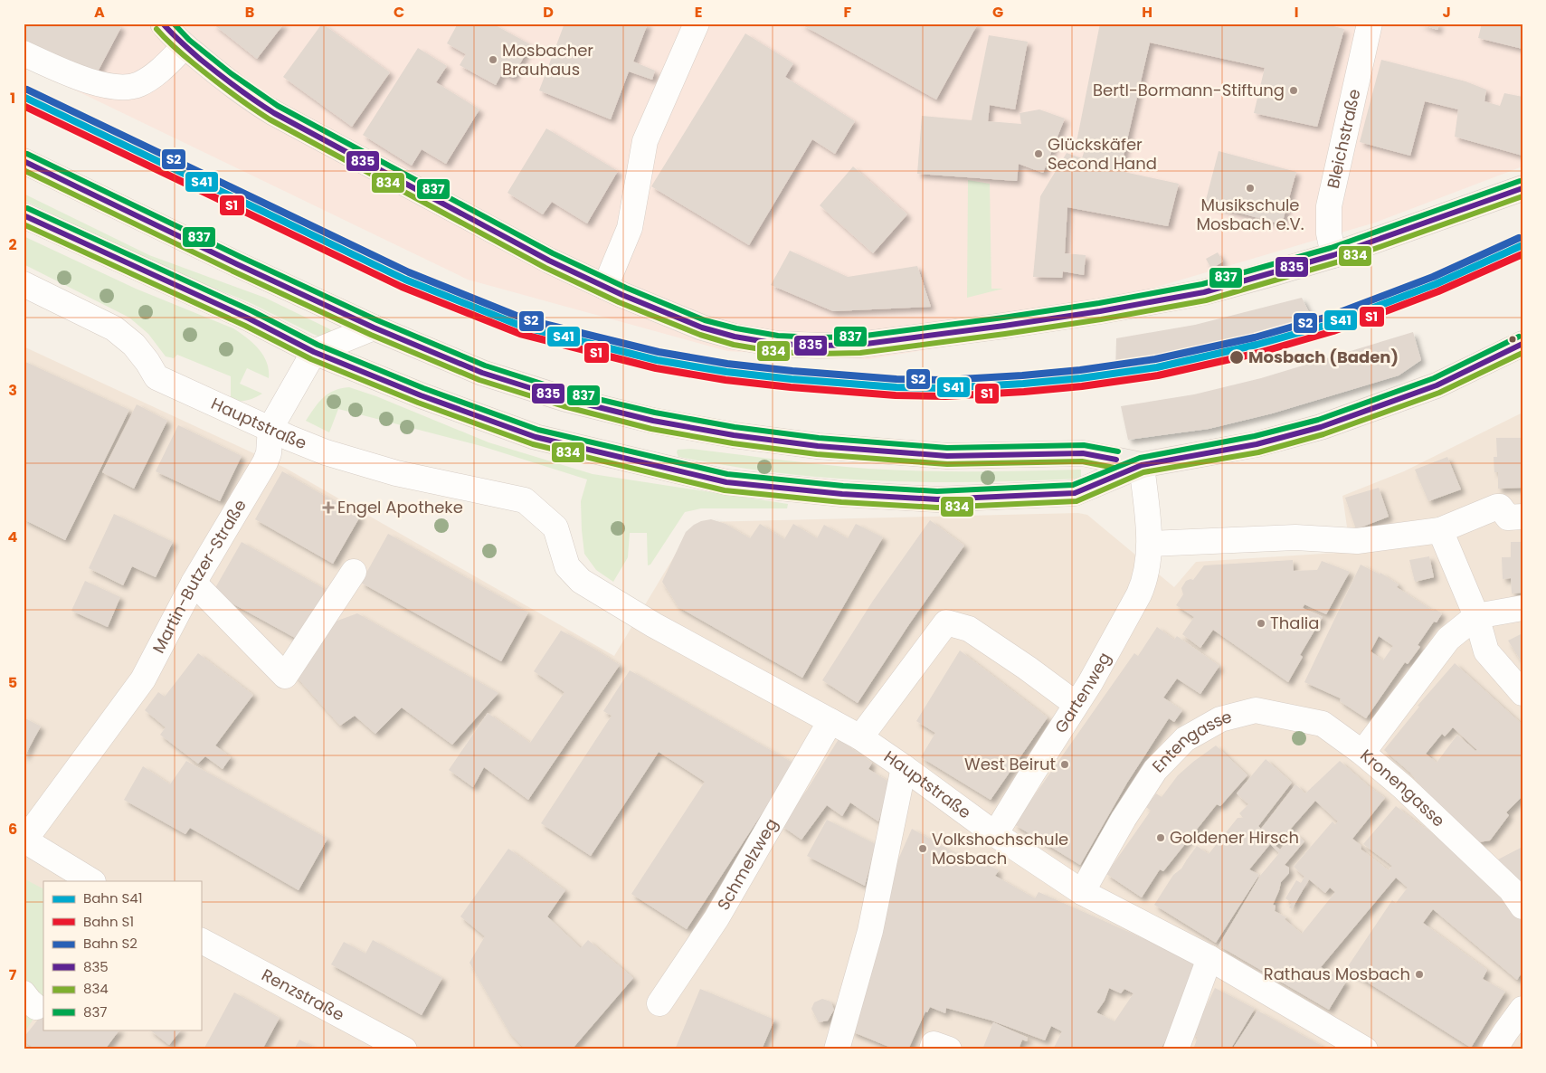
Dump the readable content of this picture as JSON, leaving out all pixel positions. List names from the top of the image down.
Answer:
{
  "streets": {
    "street": [
      "Bleichstraße",
      "Hauptstraße",
      "Martin-Butzer-Straße",
      "Gartenweg",
      "Entengasse",
      "Kronengasse",
      "Schmelzweg",
      "Renzstraße"
    ]
  },
  "crossings": [
    ["Hauptstraße", "Martin-Butzer-Straße"],
    ["Hauptstraße", "Gartenweg"],
    ["Hauptstraße", "Entengasse"],
    ["Hauptstraße", "Schmelzweg"],
    ["Entengasse", "Kronengasse"]
  ],
  "places": {
    "other": [
      "Mosbacher Brauhaus",
      "Bertl-Bormann-Stiftung",
      "Glückskäfer Second Hand",
      "Musikschule Mosbach e.V.",
      "Mosbach (Baden)",
      "Thalia",
      "West Beirut",
      "Goldener Hirsch",
      "Volkshochschule Mosbach",
      "Rathaus Mosbach"
    ],
    "health": ["Engel Apotheke"]
  },
  "lines": [
    "transit line 835",
    "transit line 837",
    "transit line 834",
    "rail line S2",
    "rail line S41",
    "rail line S1"
  ],
  "legend": [
    "Bahn S41",
    "Bahn S1",
    "Bahn S2",
    "835",
    "834",
    "837"
  ],
  "grid": {
    "columns": [
      "A",
      "B",
      "C",
      "D",
      "E",
      "F",
      "G",
      "H",
      "I",
      "J"
    ],
    "rows": [
      "1",
      "2",
      "3",
      "4",
      "5",
      "6",
      "7"
    ]
  }
}
